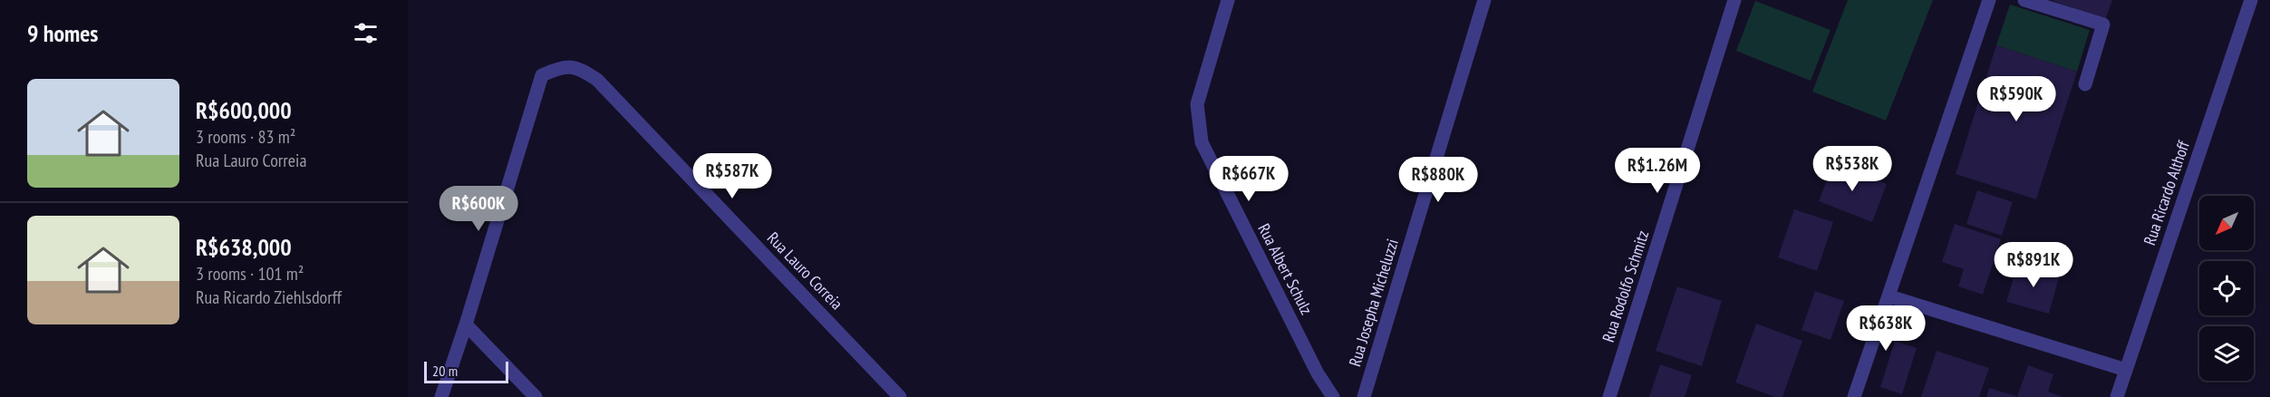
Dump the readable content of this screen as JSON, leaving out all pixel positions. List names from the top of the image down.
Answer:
{
  "streets": {
    "street": [
      "Rua Ricardo Althoff",
      "Rua Albert Schulz",
      "Rua Lauro Correia",
      "Rua Rodolfo Schmitz",
      "Rua Josepha Micheluzzi"
    ]
  },
  "scale_bar": "20 m",
  "north": "bottom left",
  "page": {
    "heading": "9 homes",
    "list": [
      {
        "name": "R$600,000",
        "note": "3 rooms · 83 m² · Rua Lauro Correia"
      },
      {
        "name": "R$638,000",
        "note": "3 rooms · 101 m² · Rua Ricardo Ziehlsdorff"
      }
    ],
    "price": [
      "R$590K",
      "R$538K",
      "R$1.26M",
      "R$587K",
      "R$667K",
      "R$880K",
      "R$600K",
      "R$891K",
      "R$638K"
    ],
    "scale": "20 m"
  }
}
